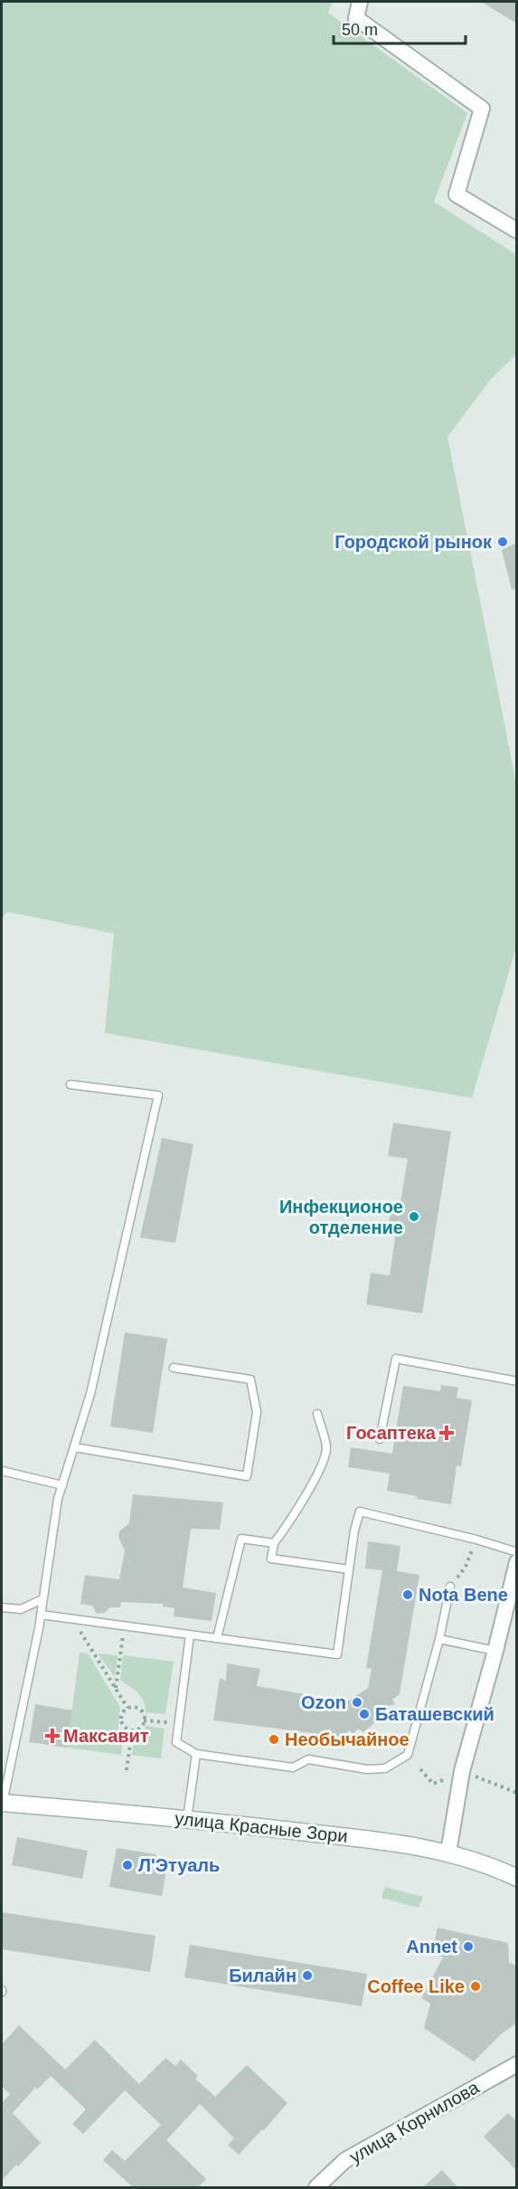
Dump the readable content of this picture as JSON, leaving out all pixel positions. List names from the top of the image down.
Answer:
{
  "streets": {
    "main road": ["улица Красные Зори"],
    "street": ["улица Корнилова"]
  },
  "places": {
    "other": [
      "Городской рынок",
      "Инфекционое отделение",
      "Nota Bene",
      "Ozon",
      "Баташевский",
      "Необычайное",
      "Л'Этуаль",
      "Annet",
      "Билайн",
      "Coffee Like"
    ],
    "health": ["Госаптека", "Максавит"]
  },
  "scale_bar": "50 m"
}
